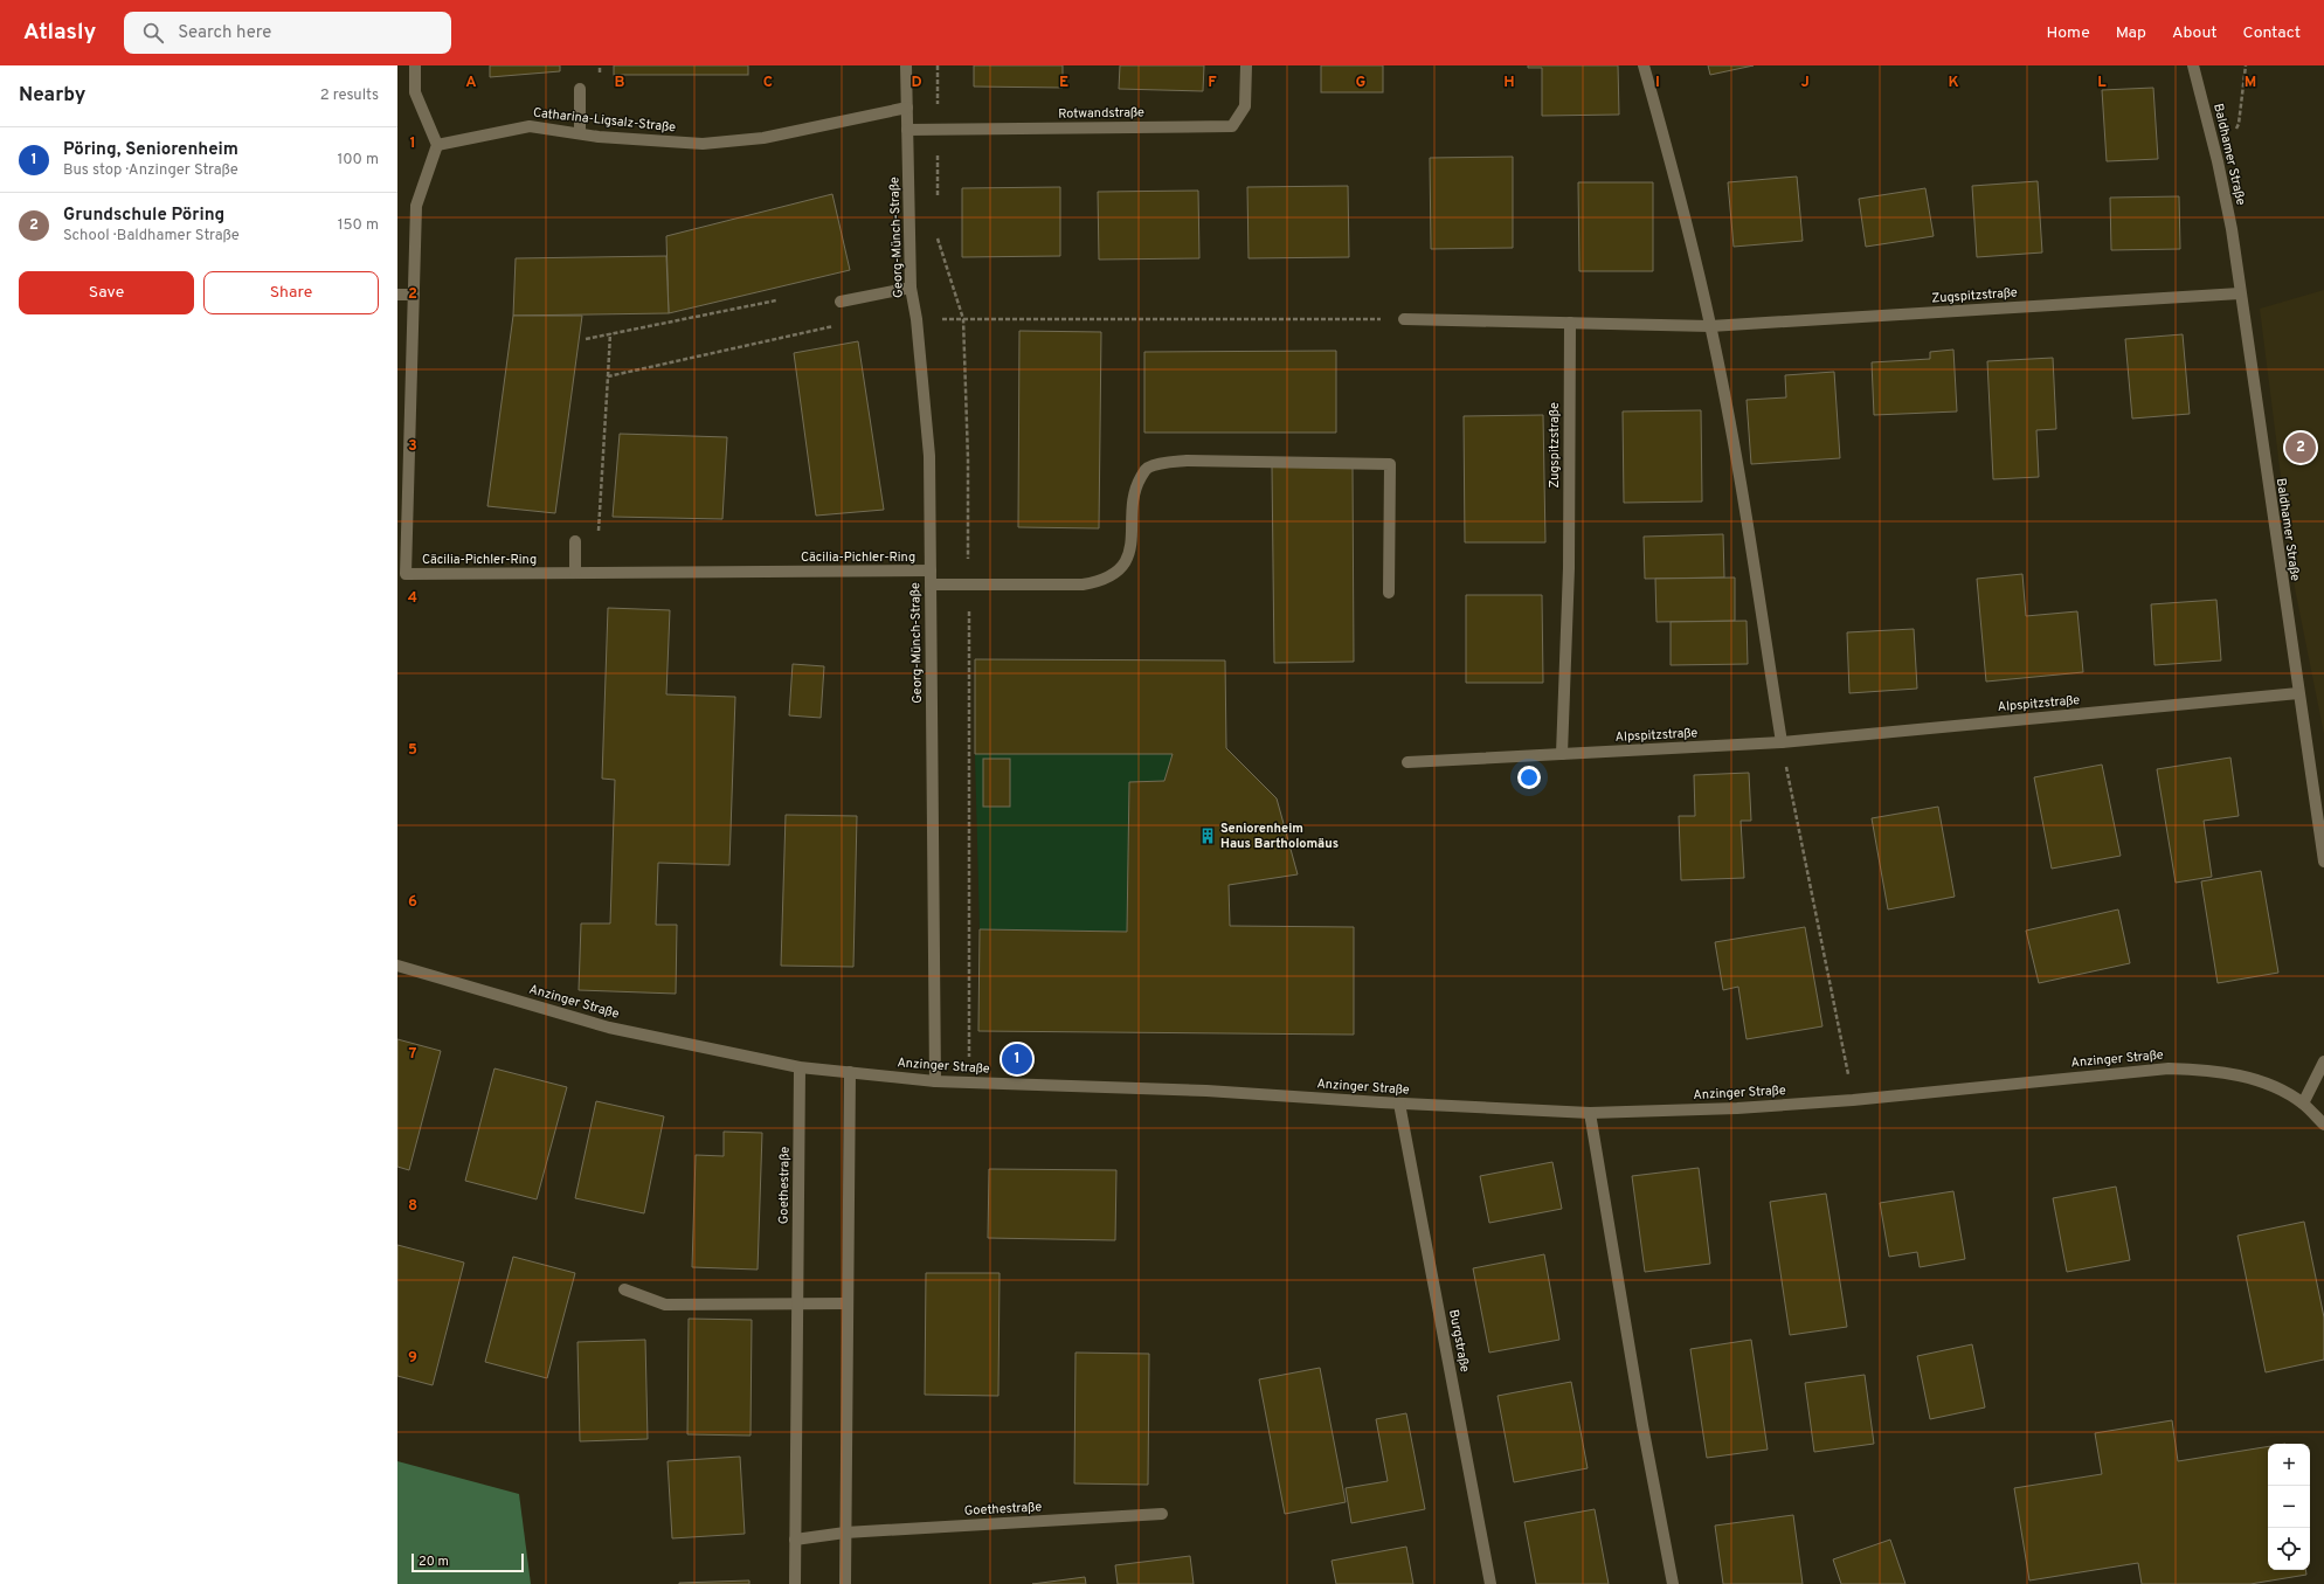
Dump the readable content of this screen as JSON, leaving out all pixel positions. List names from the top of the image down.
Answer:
{
  "streets": {
    "street": [
      "Rotwandstraße",
      "Catharina-Ligsalz-Straße",
      "Baldhamer Straße",
      "Georg-Münch-Straße",
      "Zugspitzstraße",
      "Cäcilia-Pichler-Ring",
      "Alpspitzstraße",
      "Anzinger Straße",
      "Goethestraße",
      "Burgstraße"
    ]
  },
  "crossings": [
    ["Rotwandstraße", "Georg-Münch-Straße"],
    ["Catharina-Ligsalz-Straße", "Georg-Münch-Straße"],
    ["Catharina-Ligsalz-Straße", "Cäcilia-Pichler-Ring"],
    ["Baldhamer Straße", "Zugspitzstraße"],
    ["Baldhamer Straße", "Alpspitzstraße"],
    ["Georg-Münch-Straße", "Cäcilia-Pichler-Ring"],
    ["Georg-Münch-Straße", "Anzinger Straße"],
    ["Zugspitzstraße", "Alpspitzstraße"],
    ["Anzinger Straße", "Goethestraße"],
    ["Anzinger Straße", "Burgstraße"]
  ],
  "places": {
    "building": ["Seniorenheim Haus Bartholomäus"]
  },
  "scale_bar": "20 m",
  "page": {
    "header": "Atlasly",
    "search": "Search here",
    "nav": [
      "Home",
      "Map",
      "About",
      "Contact"
    ],
    "heading": ["Nearby", "2 results"],
    "list": [
      {
        "mark": "1",
        "name": "Pöring, Seniorenheim",
        "note": "Bus stop · Anzinger Straße",
        "value": "100 m"
      },
      {
        "mark": "2",
        "name": "Grundschule Pöring",
        "note": "School · Baldhamer Straße",
        "value": "150 m"
      }
    ],
    "buttons": ["Save", "Share"],
    "pins": ["2", "1"],
    "map_buttons": ["+", "−"],
    "scale": "20 m"
  },
  "grid": {
    "columns": [
      "A",
      "B",
      "C",
      "D",
      "E",
      "F",
      "G",
      "H",
      "I",
      "J",
      "K",
      "L",
      "M"
    ],
    "rows": [
      "1",
      "2",
      "3",
      "4",
      "5",
      "6",
      "7",
      "8",
      "9"
    ]
  }
}
